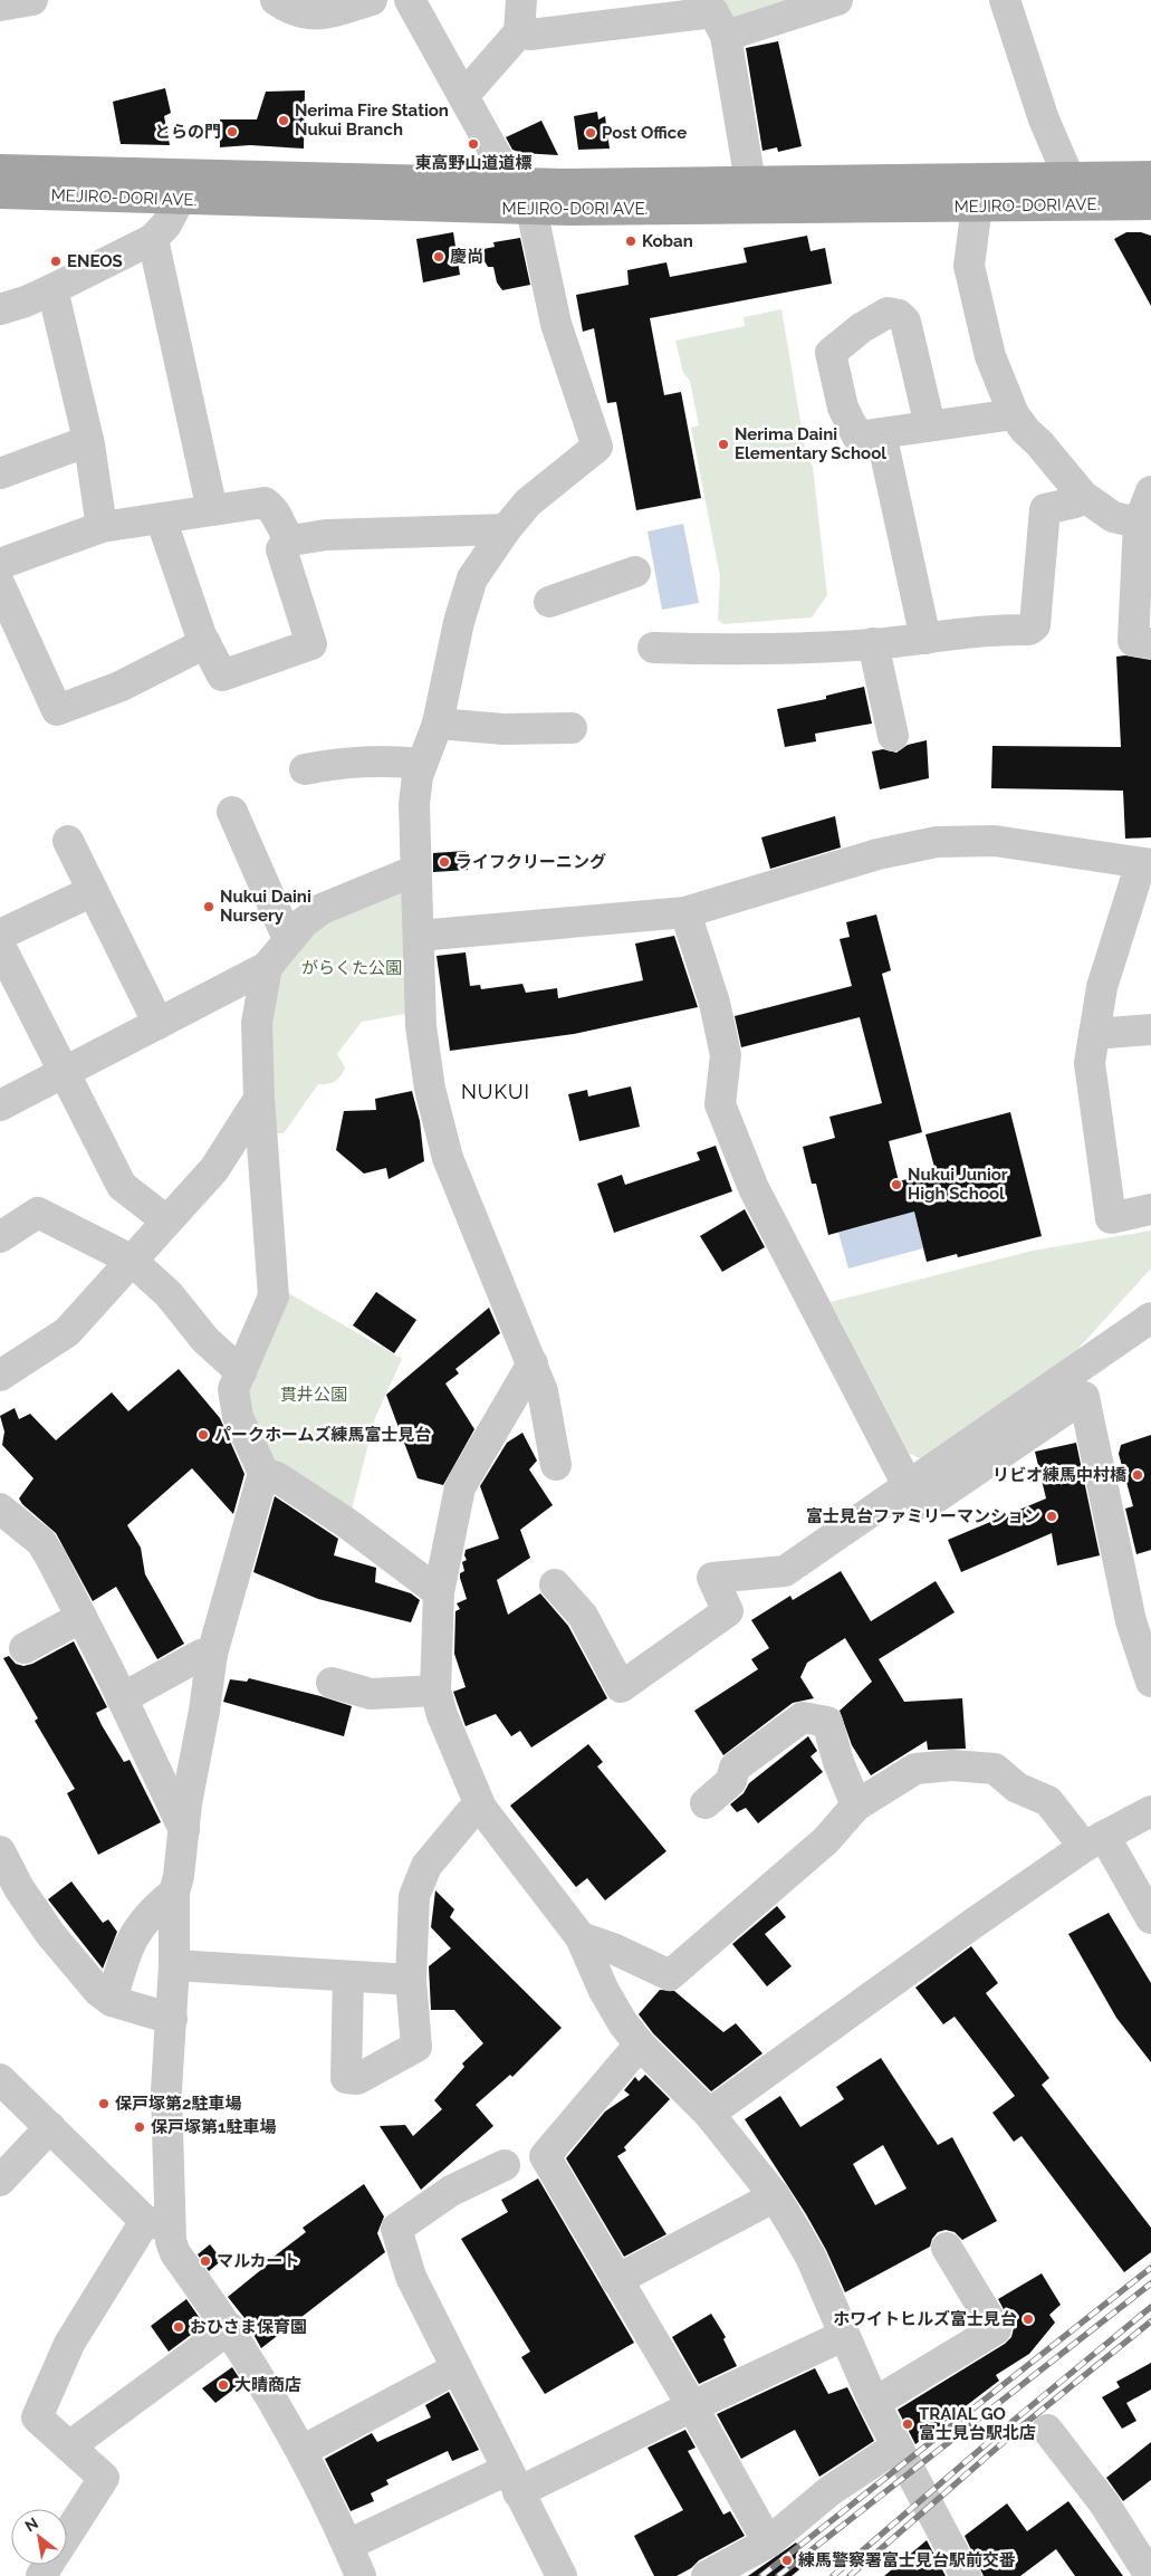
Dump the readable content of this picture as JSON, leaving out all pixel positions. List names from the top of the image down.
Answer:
{
  "streets": {
    "main road": ["MEJIRO-DORI AVE."]
  },
  "districts": ["NUKUI"],
  "parks": ["がらくた公園", "貫井公園"],
  "places": [
    "Nerima Fire Station Nukui Branch",
    "とらの門",
    "Post Office",
    "東高野山道道標",
    "Koban",
    "慶尚",
    "ENEOS",
    "Nerima Daini Elementary School",
    "ライフクリーニング",
    "Nukui Daini Nursery",
    "Nukui Junior High School",
    "パークホームズ練馬富士見台",
    "リビオ練馬中村橋",
    "富士見台ファミリーマンション",
    "保戸塚第2駐車場",
    "保戸塚第1駐車場",
    "マルカート",
    "ホワイトヒルズ富士見台",
    "おひさま保育園",
    "大晴商店",
    "TRAIAL GO 富士見台駅北店",
    "練馬警察署富士見台駅前交番"
  ],
  "north": "top left"
}
